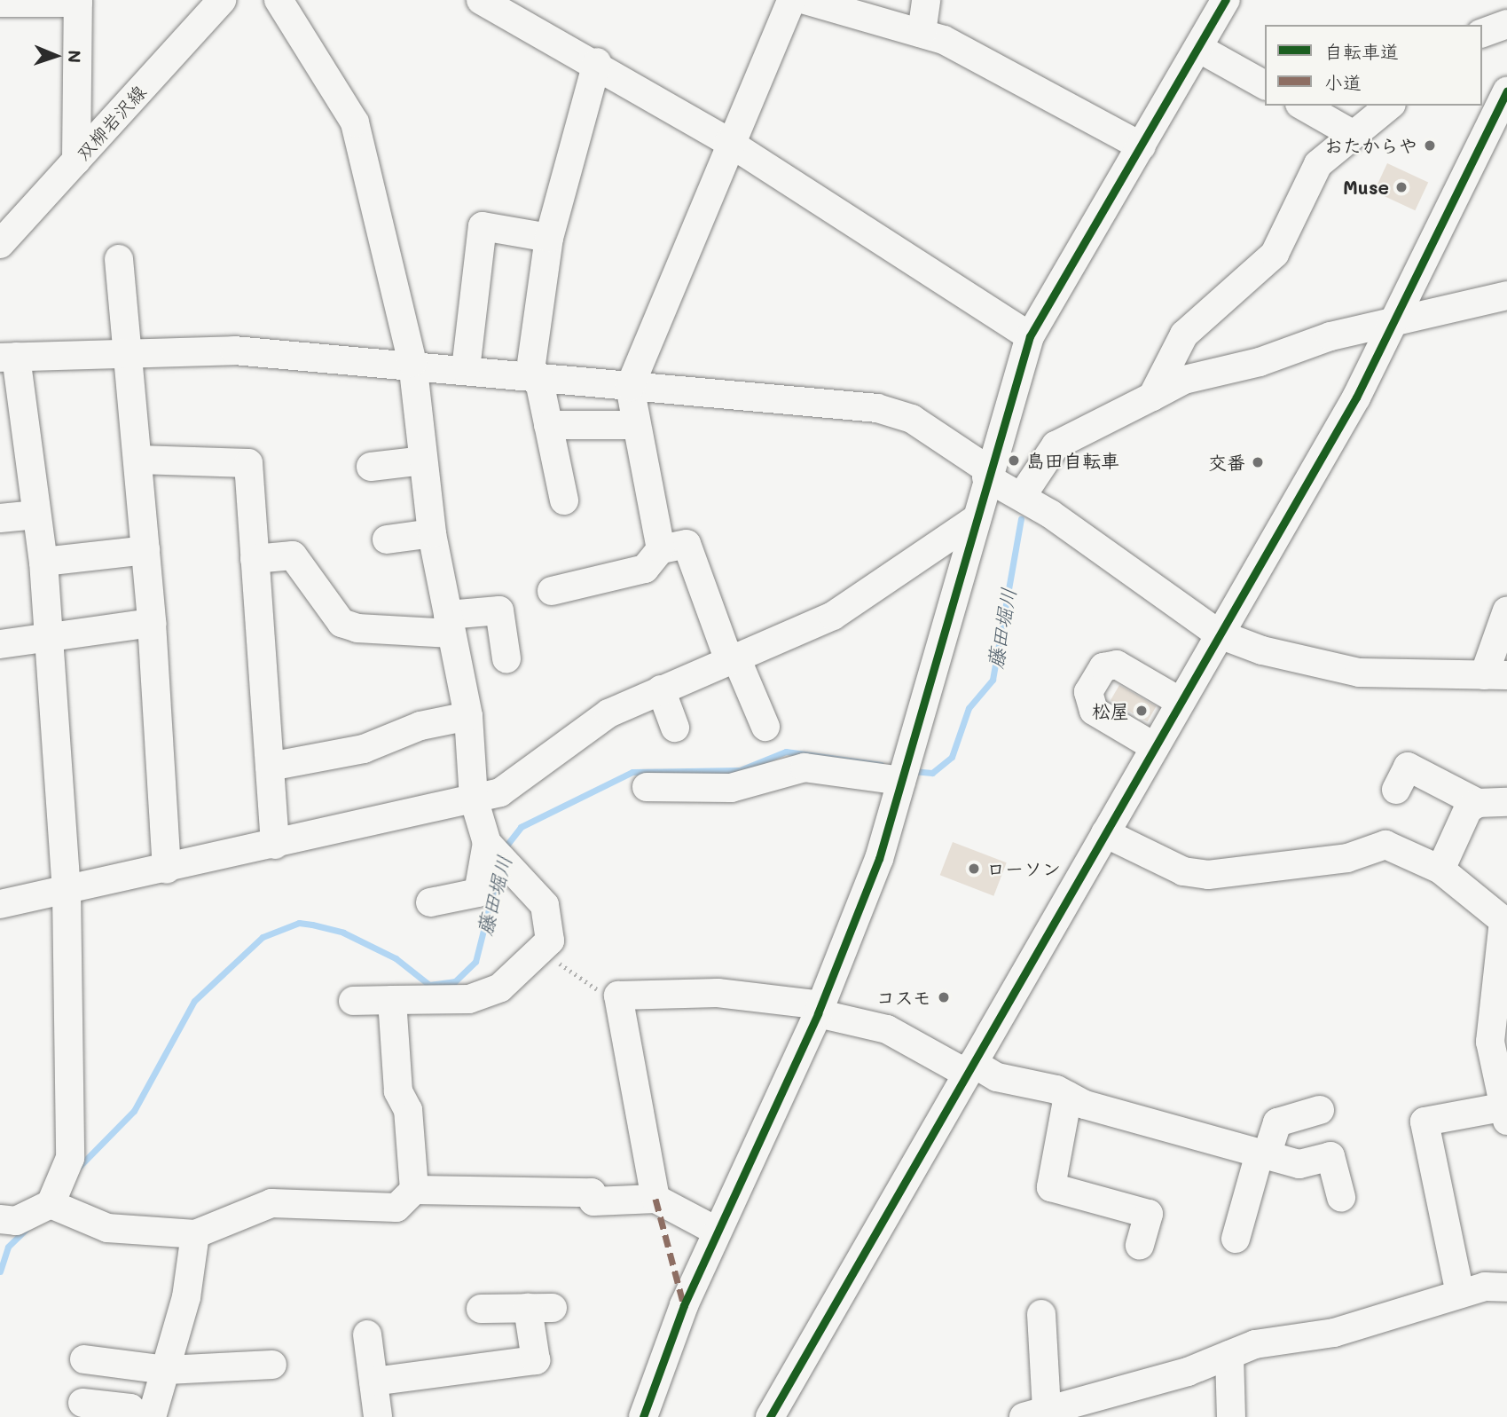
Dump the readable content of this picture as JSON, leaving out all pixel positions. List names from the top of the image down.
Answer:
{
  "streets": {
    "street": ["双柳岩沢線"]
  },
  "water": ["藤田堀川"],
  "places": [
    "おたからや",
    "Muse",
    "島田自転車",
    "交番",
    "松屋",
    "ローソン",
    "コスモ"
  ],
  "legend": ["自転車道", "小道"],
  "north": "right"
}
